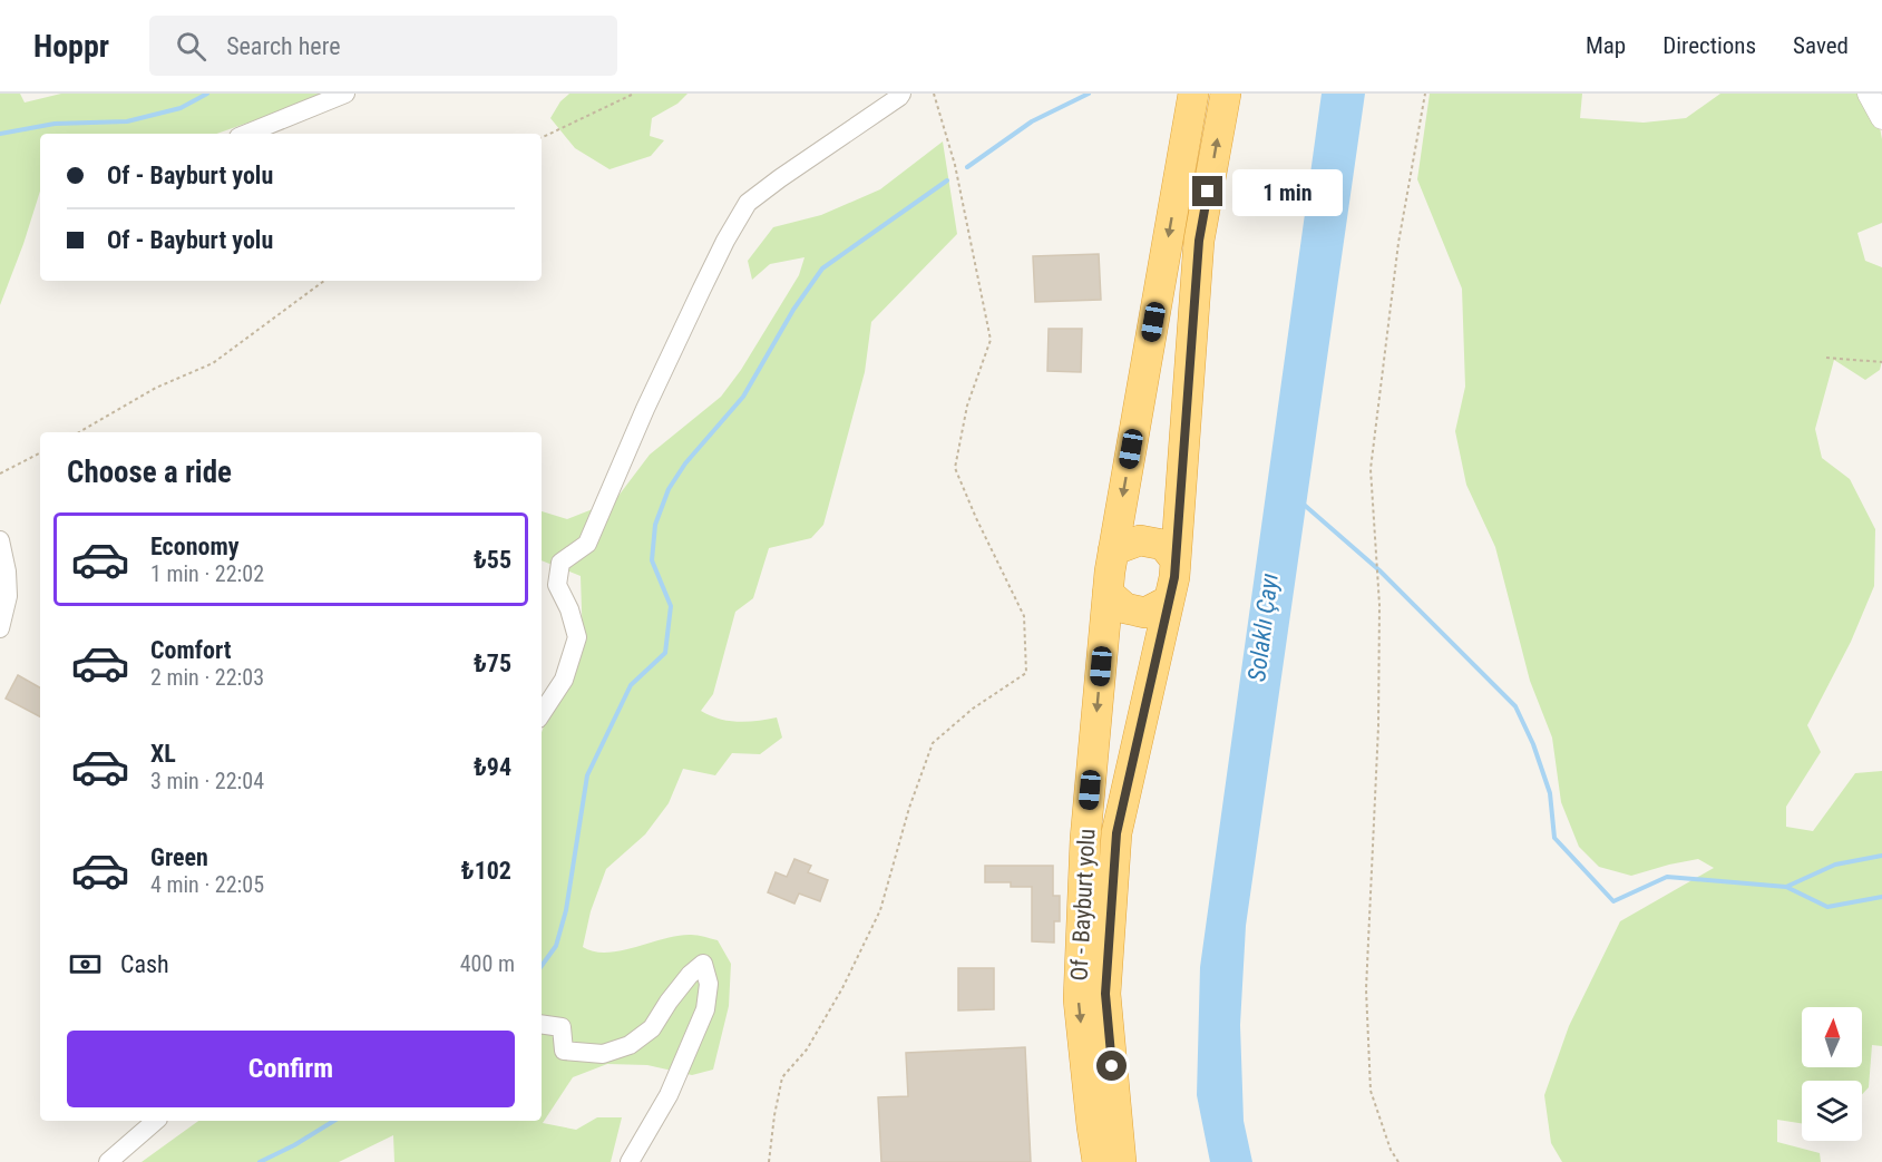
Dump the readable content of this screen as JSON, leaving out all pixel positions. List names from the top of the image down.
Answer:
{
  "streets": {
    "highway": ["Of - Bayburt yolu"]
  },
  "water": ["Solaklı Çayı"],
  "north": "top",
  "page": {
    "header": "Hoppr",
    "search": "Search here",
    "nav": ["Map", "Directions", "Saved"],
    "banner": ["Of - Bayburt yolu", "Of - Bayburt yolu"],
    "bubble": "1 min",
    "heading": "Choose a ride",
    "list": [
      {
        "name": "Economy",
        "note": "1 min · 22:02",
        "value": "₺55"
      },
      {
        "name": "Comfort",
        "note": "2 min · 22:03",
        "value": "₺75"
      },
      {
        "name": "XL",
        "note": "3 min · 22:04",
        "value": "₺94"
      },
      {
        "name": "Green",
        "note": "4 min · 22:05",
        "value": "₺102"
      }
    ],
    "pay": ["Cash", "400 m"],
    "buttons": "Confirm"
  }
}
